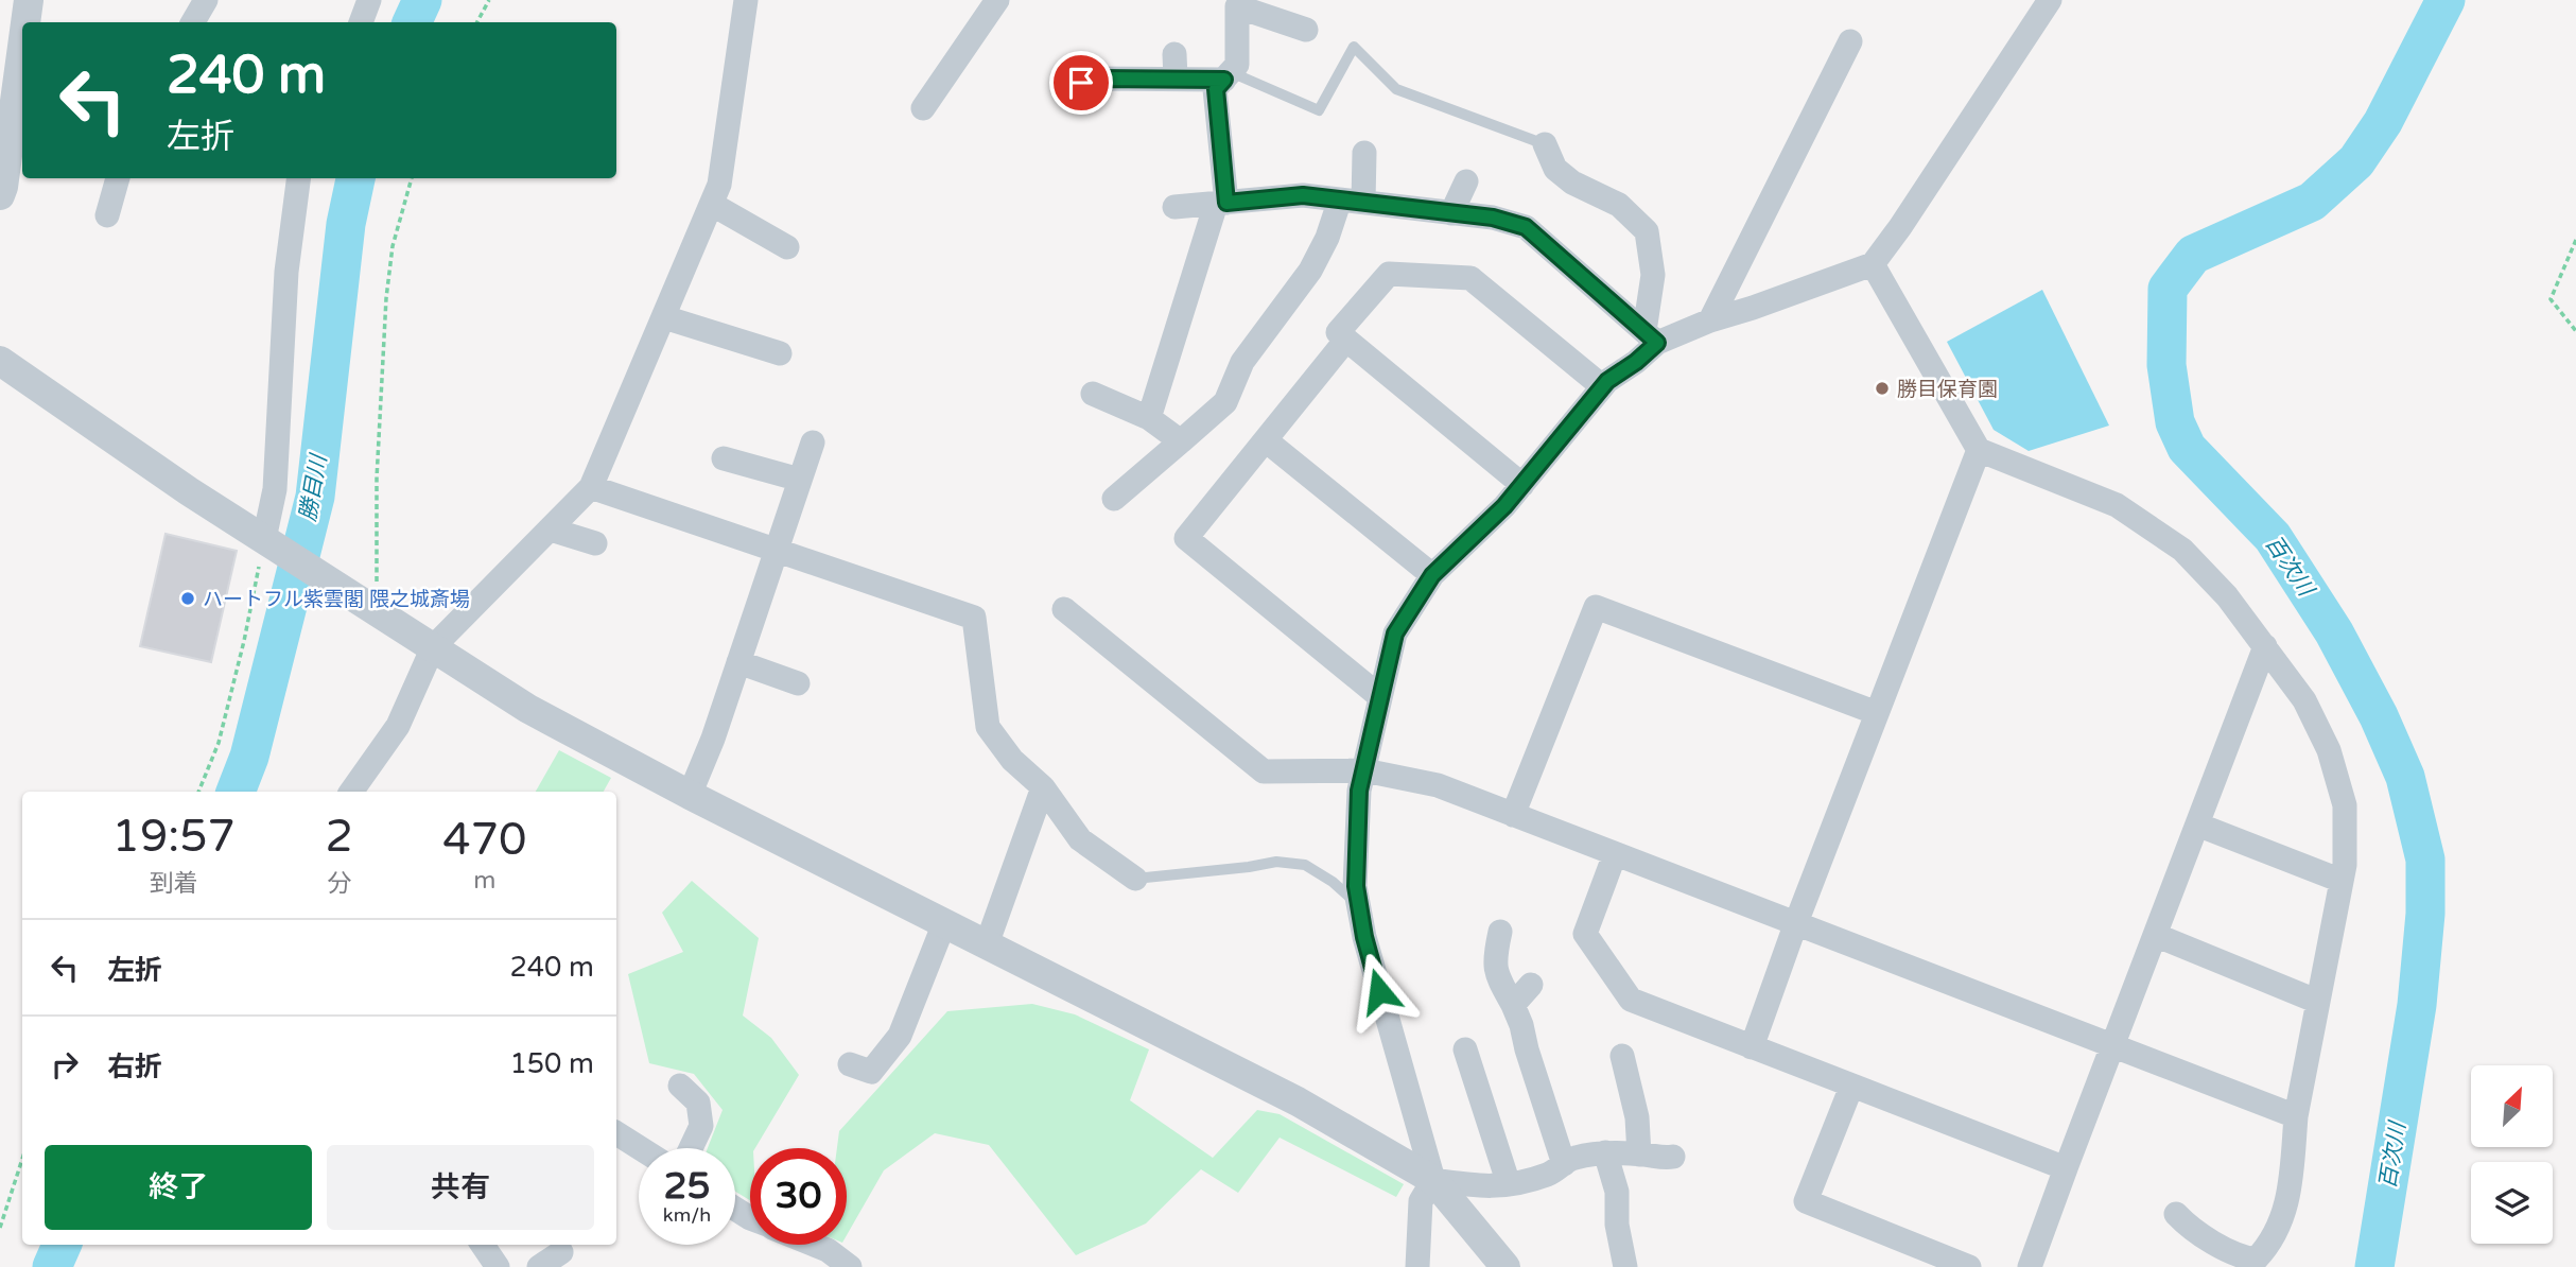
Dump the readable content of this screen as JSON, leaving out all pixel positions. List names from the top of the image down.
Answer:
{
  "water": ["勝目川", "百次川"],
  "places": ["勝目保育園", "ハートフル紫雲閣 隈之城斎場"],
  "north": "top right",
  "page": {
    "turn": ["240 m", "左折"],
    "eta": [
      "19:57",
      "到着",
      "2",
      "分",
      "470",
      "m"
    ],
    "list": [
      {
        "name": "左折",
        "value": "240 m"
      },
      {
        "name": "右折",
        "value": "150 m"
      }
    ],
    "buttons": ["終了", "共有"],
    "speed": "25 km/h",
    "limit": "30"
  }
}
